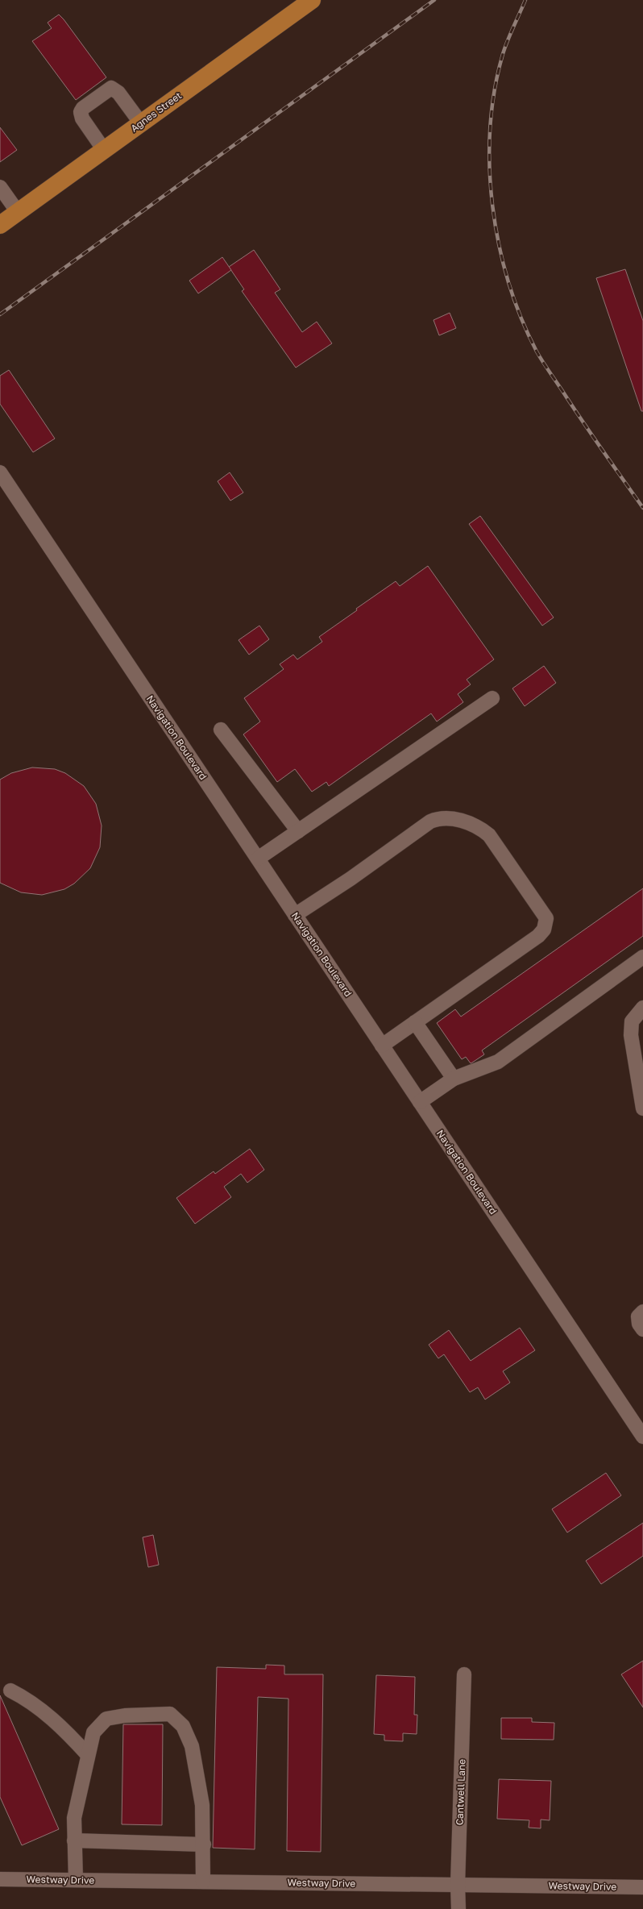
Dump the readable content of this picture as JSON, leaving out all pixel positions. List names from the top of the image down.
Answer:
{
  "streets": {
    "main road": ["Agnes Street"],
    "street": ["Navigation Boulevard", "Cantwell Lane", "Westway Drive"]
  },
  "crossings": [
    ["Cantwell Lane", "Westway Drive"]
  ]
}
